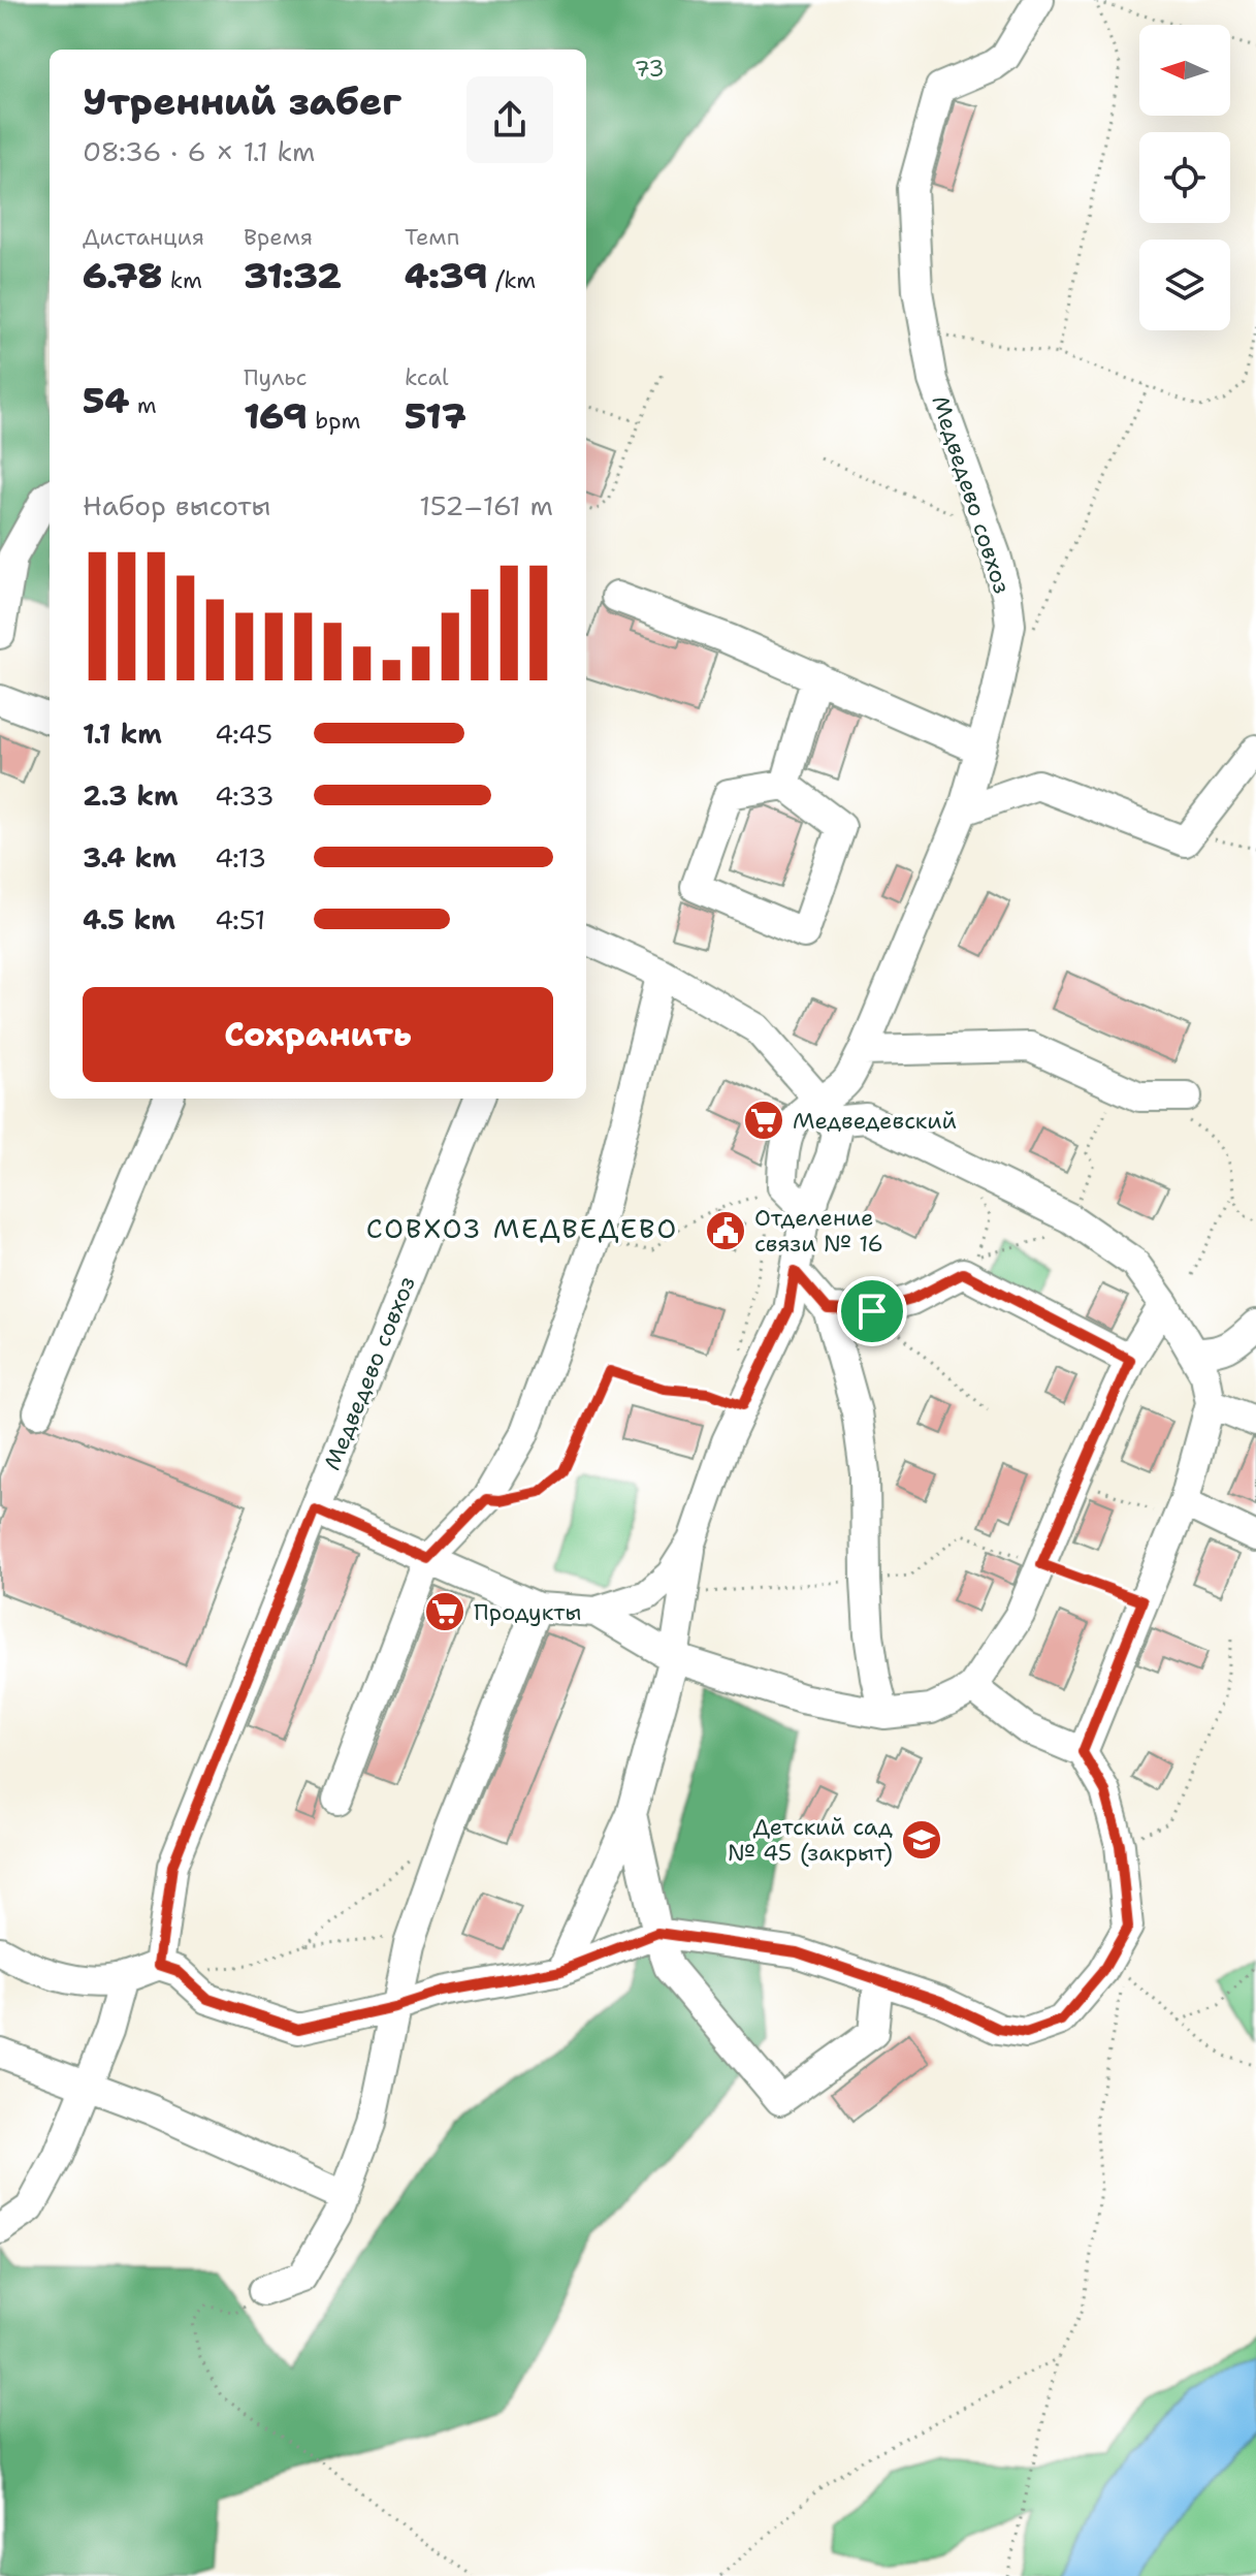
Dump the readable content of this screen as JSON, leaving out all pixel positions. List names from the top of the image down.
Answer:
{
  "streets": {
    "street": ["Медведево совхоз"]
  },
  "districts": ["СОВХОЗ МЕДВЕДЕВО"],
  "parks": ["73"],
  "places": {
    "supermarket": ["Медведевский", "Продукты"],
    "public building": ["Отделение связи № 16"],
    "school or university": ["Детский сад № 45 (закрыт)"]
  },
  "north": "left",
  "page": {
    "heading": ["Утренний забег", "08:36 · 6 × 1.1 km"],
    "stats": [
      ["Дистанция", "6.78 km"],
      ["Время", "31:32"],
      ["Темп", "4:39 /km"],
      ["54 m"],
      ["Пульс", "169 bpm"],
      ["kcal", "517"]
    ],
    "chart": ["Набор высоты", "152–161 m"],
    "list": [
      {
        "name": "1.1 km",
        "note": "4:45"
      },
      {
        "name": "2.3 km",
        "note": "4:33"
      },
      {
        "name": "3.4 km",
        "note": "4:13"
      },
      {
        "name": "4.5 km",
        "note": "4:51"
      }
    ],
    "buttons": "Сохранить"
  }
}
